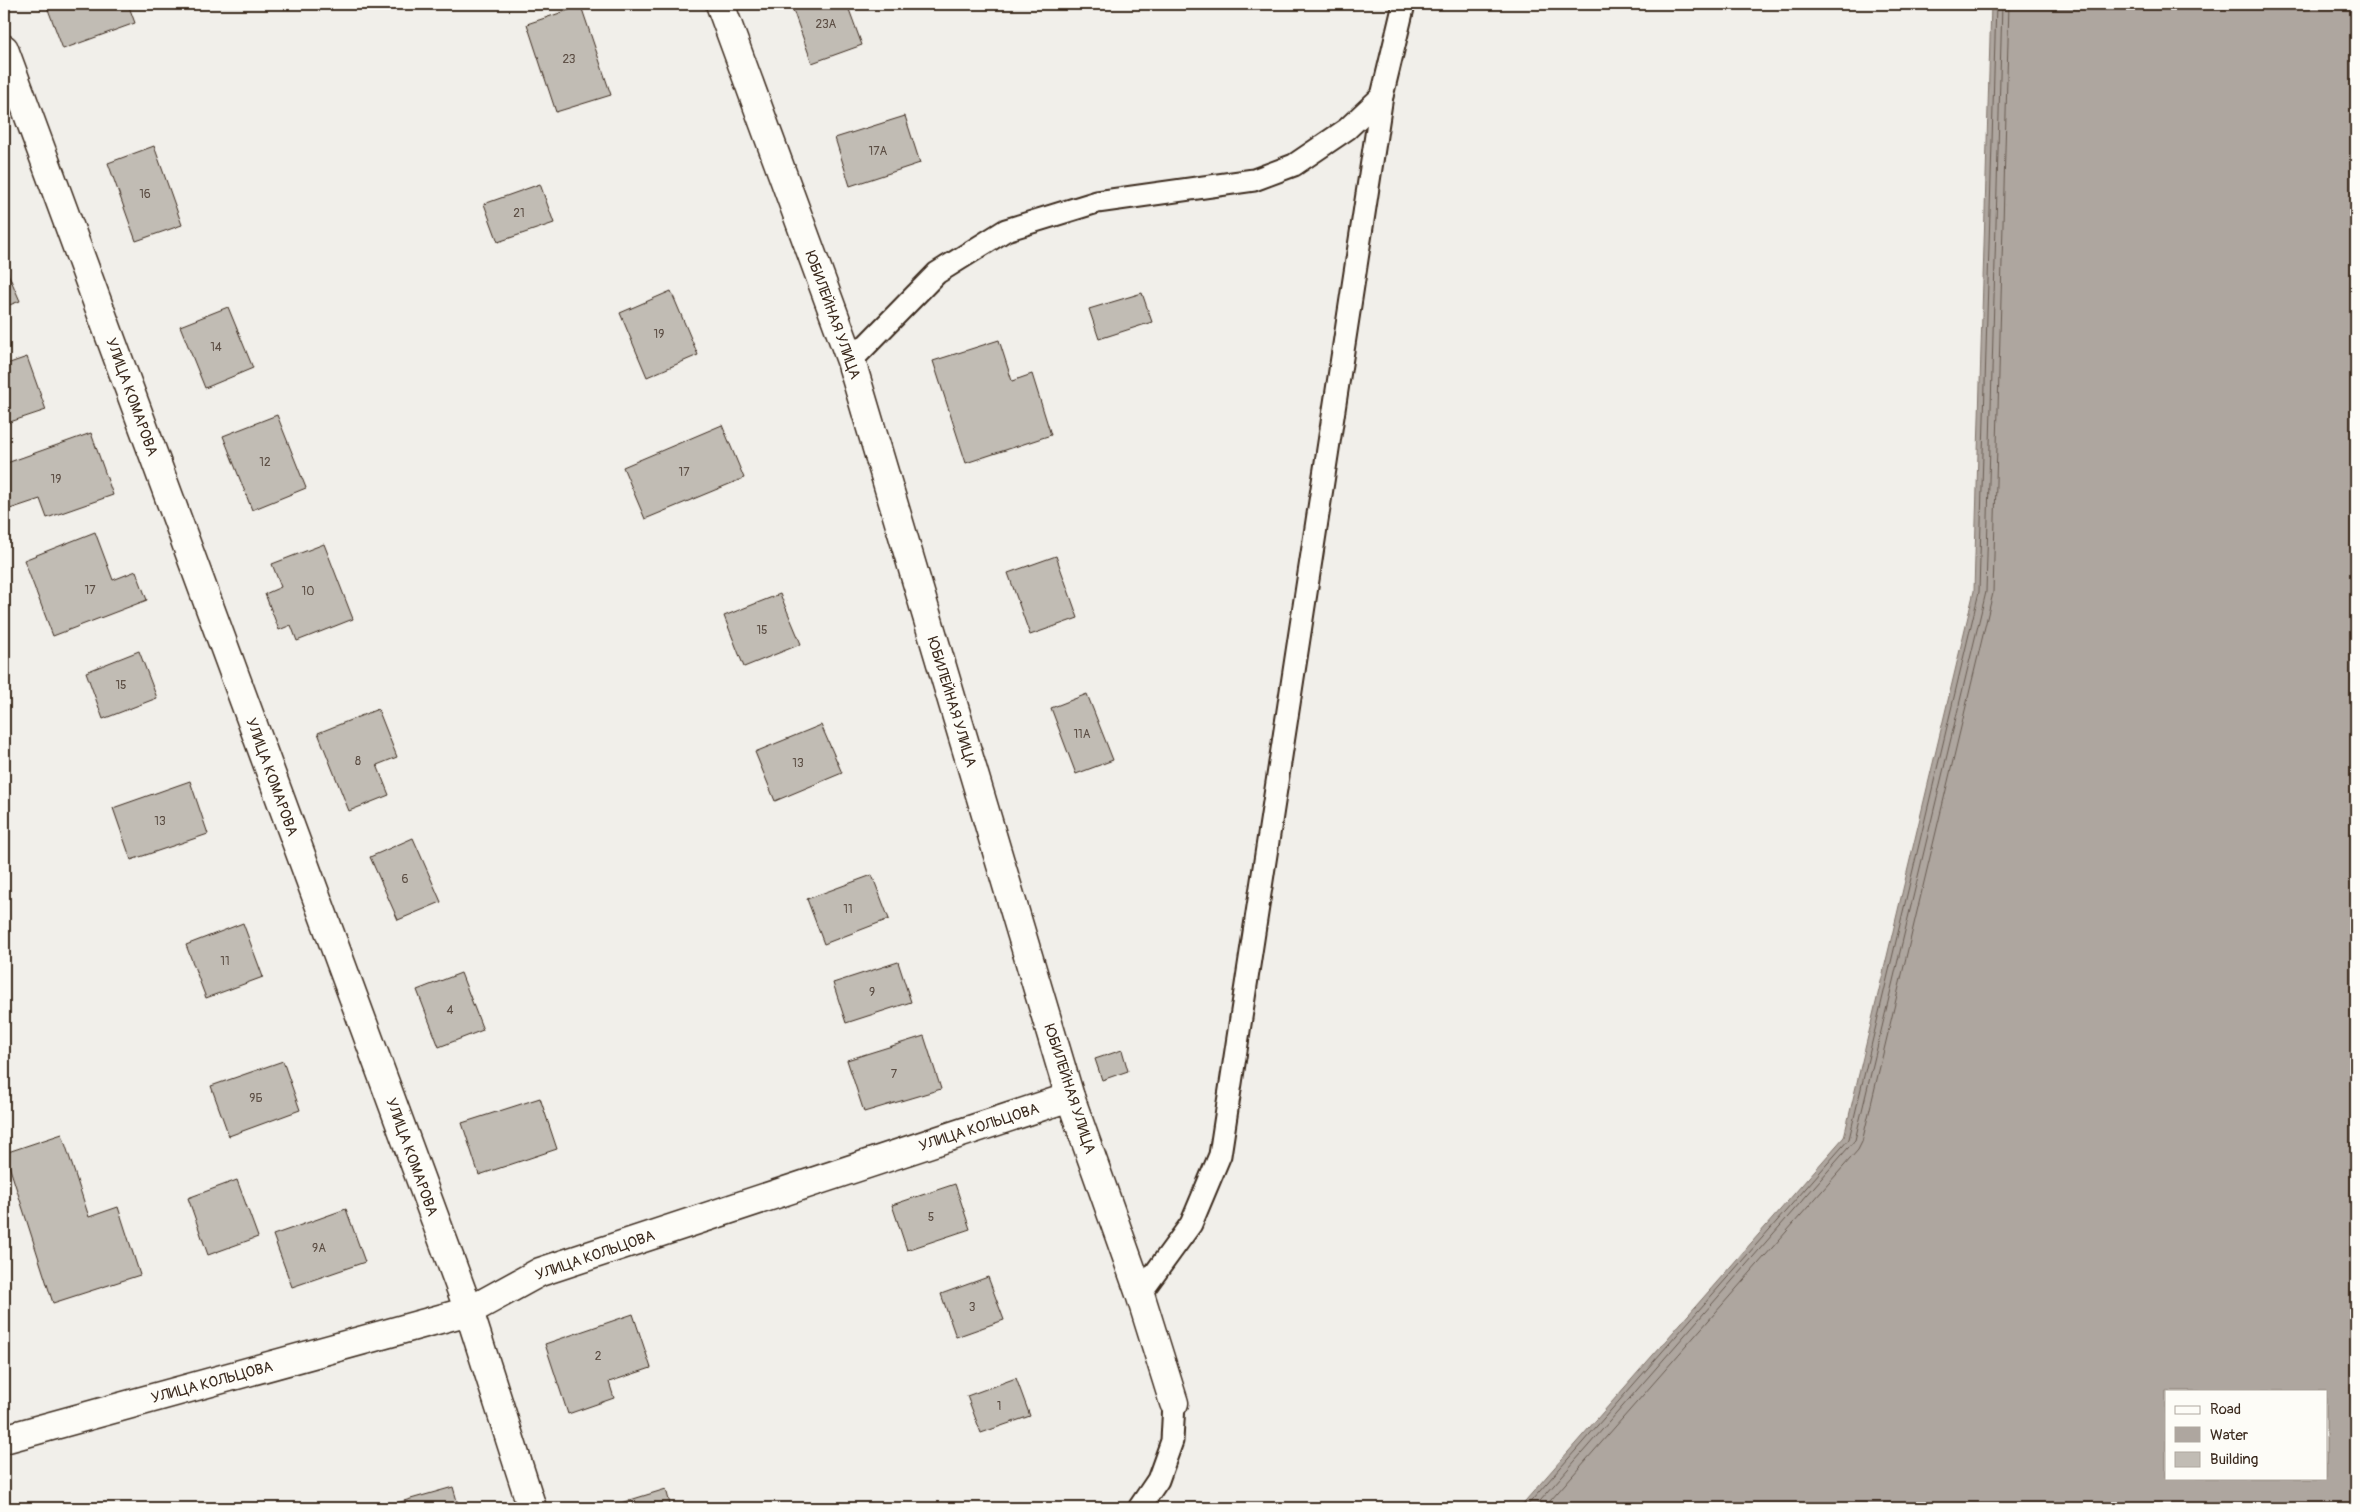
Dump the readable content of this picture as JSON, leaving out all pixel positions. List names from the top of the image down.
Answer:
{
  "streets": {
    "street": ["ЮБИЛЕЙНАЯ УЛИЦА", "УЛИЦА КОМАРОВА", "УЛИЦА КОЛЬЦОВА"]
  },
  "crossings": [
    ["ЮБИЛЕЙНАЯ УЛИЦА", "УЛИЦА КОЛЬЦОВА"],
    ["УЛИЦА КОМАРОВА", "УЛИЦА КОЛЬЦОВА"]
  ],
  "house_numbers": [
    "23А",
    "23",
    "17А",
    "16",
    "21",
    "19",
    "14",
    "12",
    "17",
    "19",
    "17",
    "10",
    "15",
    "15",
    "11А",
    "8",
    "13",
    "13",
    "6",
    "11",
    "11",
    "9",
    "4",
    "7",
    "9Б",
    "5",
    "9А",
    "3",
    "2",
    "1"
  ],
  "legend": ["Road", "Water", "Building"]
}
